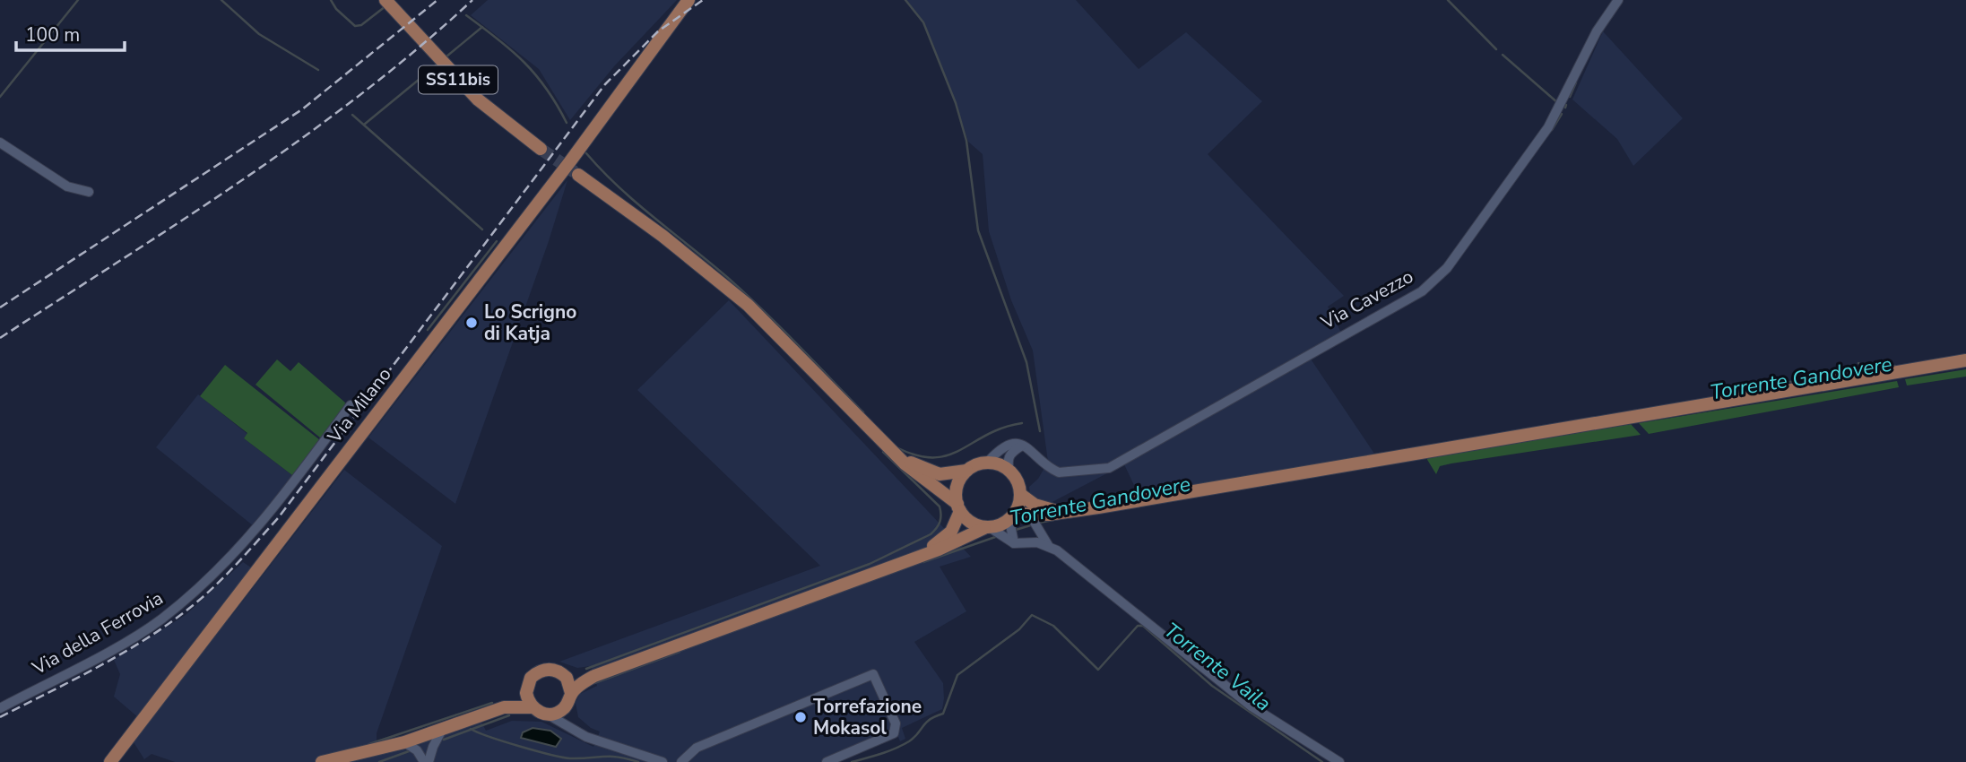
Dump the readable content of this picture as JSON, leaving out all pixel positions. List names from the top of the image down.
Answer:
{
  "streets": {
    "main road": ["SS11bis", "Via Milano"],
    "street": ["Via Cavezzo", "Via della Ferrovia"]
  },
  "water": ["Torrente Gandovere", "Torrente Vaila"],
  "places": ["Lo Scrigno di Katja", "Torrefazione Mokasol"],
  "scale_bar": "100 m"
}
